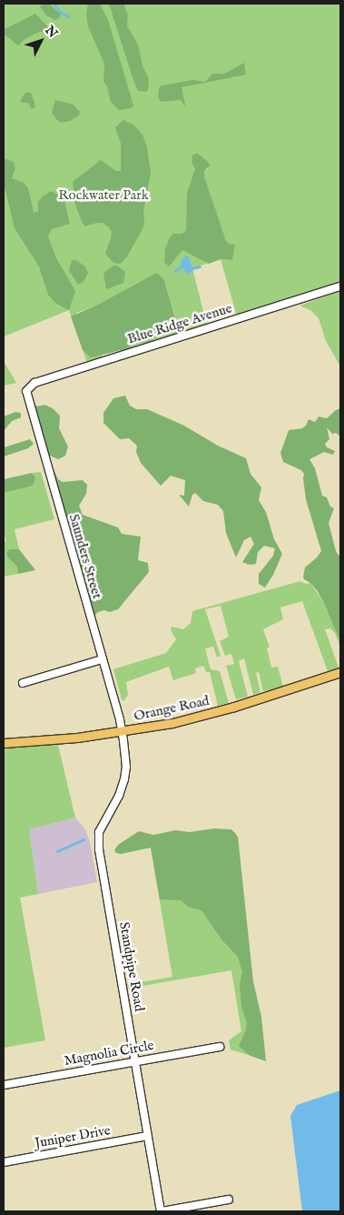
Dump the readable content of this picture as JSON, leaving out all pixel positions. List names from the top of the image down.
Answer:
{
  "streets": {
    "main road": ["Orange Road"],
    "street": [
      "Blue Ridge Avenue",
      "Saunders Street",
      "Standpipe Road",
      "Magnolia Circle",
      "Juniper Drive"
    ]
  },
  "crossings": [
    ["Blue Ridge Avenue", "Saunders Street"],
    ["Saunders Street", "Orange Road"],
    ["Saunders Street", "Standpipe Road"],
    ["Orange Road", "Standpipe Road"],
    ["Standpipe Road", "Magnolia Circle"],
    ["Standpipe Road", "Juniper Drive"]
  ],
  "parks": ["Rockwater Park"],
  "north": "top right"
}
